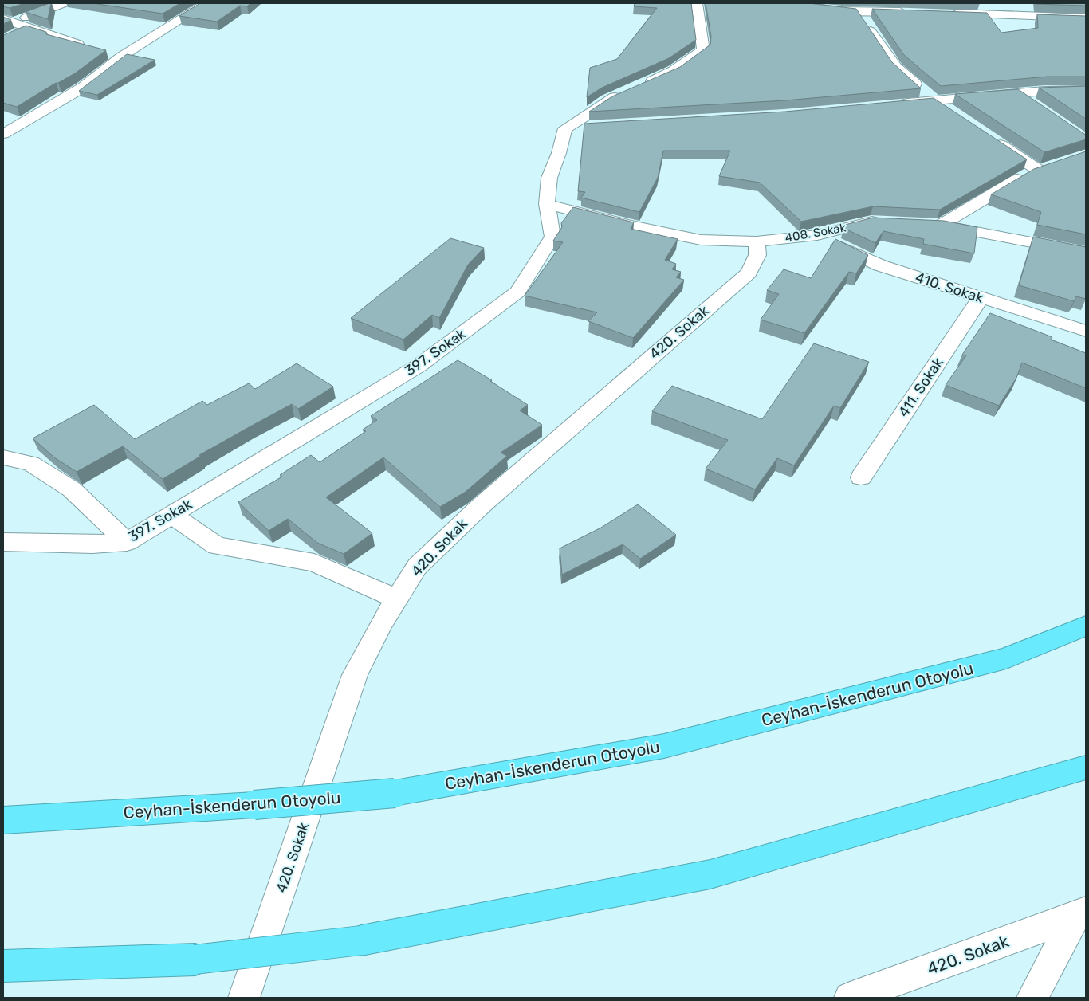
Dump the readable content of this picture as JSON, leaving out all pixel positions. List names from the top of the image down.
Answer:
{
  "streets": {
    "highway": ["Ceyhan-İskenderun Otoyolu"],
    "street": [
      "408. Sokak",
      "410. Sokak",
      "420. Sokak",
      "397. Sokak",
      "411. Sokak"
    ]
  },
  "crossings": [
    ["408. Sokak", "410. Sokak"],
    ["408. Sokak", "420. Sokak"],
    ["408. Sokak", "397. Sokak"],
    ["410. Sokak", "411. Sokak"]
  ]
}
